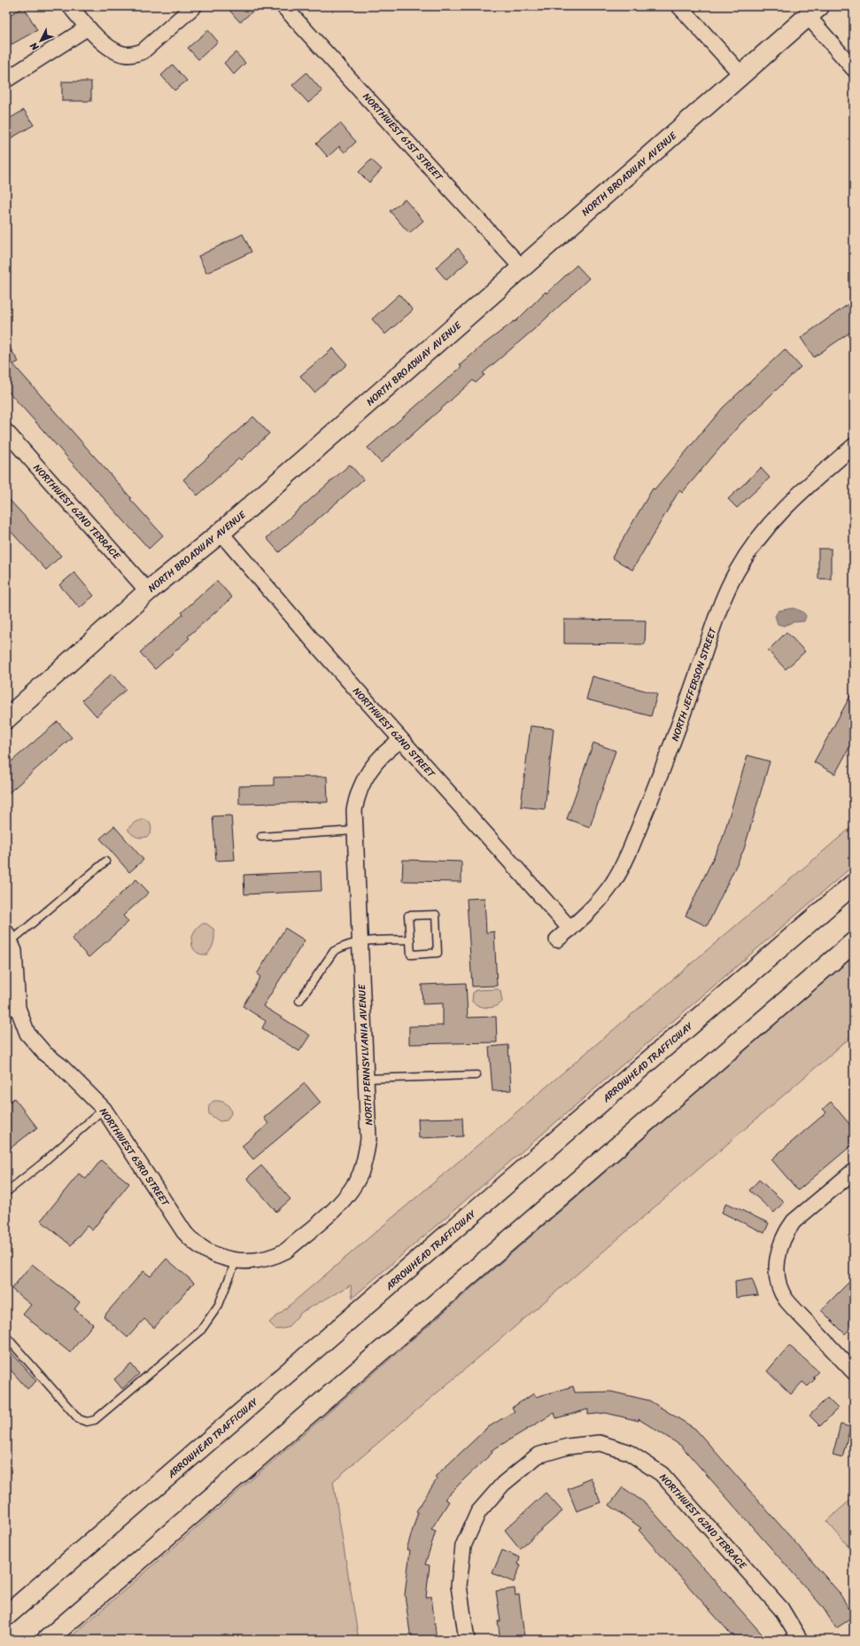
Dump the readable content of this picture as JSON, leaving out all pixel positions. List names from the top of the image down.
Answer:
{
  "streets": {
    "main road": ["NORTH BROADWAY AVENUE", "ARROWHEAD TRAFFICWAY"],
    "street": [
      "NORTHWEST 61ST STREET",
      "NORTHWEST 62ND TERRACE",
      "NORTH JEFFERSON STREET",
      "NORTHWEST 62ND STREET",
      "NORTH PENNSYLVANIA AVENUE",
      "NORTHWEST 63RD STREET"
    ]
  },
  "crossings": [
    ["NORTHWEST 61ST STREET", "NORTH BROADWAY AVENUE"],
    ["NORTH BROADWAY AVENUE", "NORTHWEST 62ND TERRACE"],
    ["NORTH BROADWAY AVENUE", "NORTHWEST 62ND STREET"],
    ["NORTH JEFFERSON STREET", "NORTHWEST 62ND STREET"],
    ["NORTHWEST 62ND STREET", "NORTH PENNSYLVANIA AVENUE"],
    ["NORTH PENNSYLVANIA AVENUE", "NORTHWEST 63RD STREET"]
  ],
  "north": "bottom left"
}
